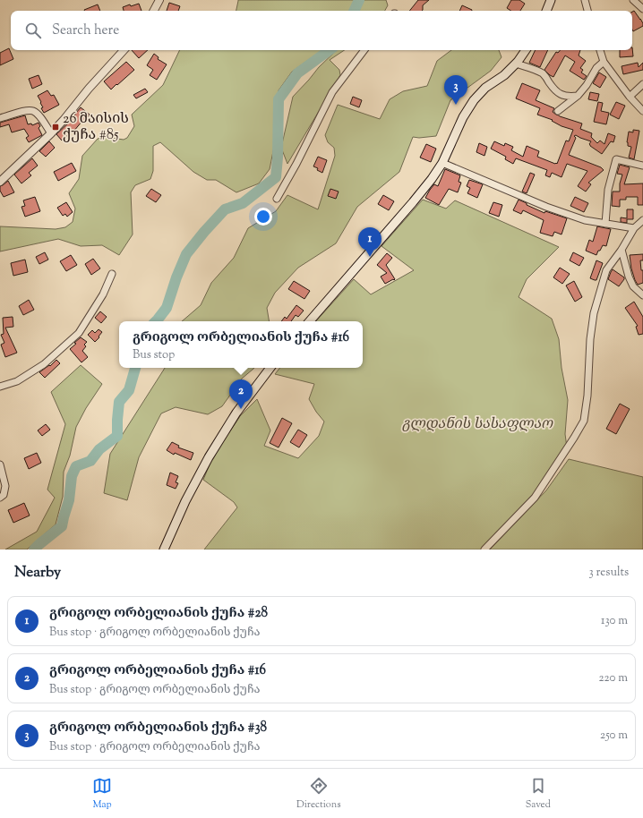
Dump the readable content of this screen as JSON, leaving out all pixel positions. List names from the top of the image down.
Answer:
{
  "parks": ["გლდანის სასაფლაო"],
  "places": {
    "transit": ["26 მაისის ქუჩა #85"]
  },
  "page": {
    "search": "Search here",
    "pins": ["3", "1", "2"],
    "popup": ["გრიგოლ ორბელიანის ქუჩა #16", "Bus stop"],
    "heading": ["Nearby", "3 results"],
    "list": [
      {
        "mark": "1",
        "name": "გრიგოლ ორბელიანის ქუჩა #28",
        "note": "Bus stop · გრიგოლ ორბელიანის ქუჩა",
        "value": "130 m"
      },
      {
        "mark": "2",
        "name": "გრიგოლ ორბელიანის ქუჩა #16",
        "note": "Bus stop · გრიგოლ ორბელიანის ქუჩა",
        "value": "220 m"
      },
      {
        "mark": "3",
        "name": "გრიგოლ ორბელიანის ქუჩა #38",
        "note": "Bus stop · გრიგოლ ორბელიანის ქუჩა",
        "value": "250 m"
      }
    ],
    "nav": ["Map", "Directions", "Saved"]
  }
}
